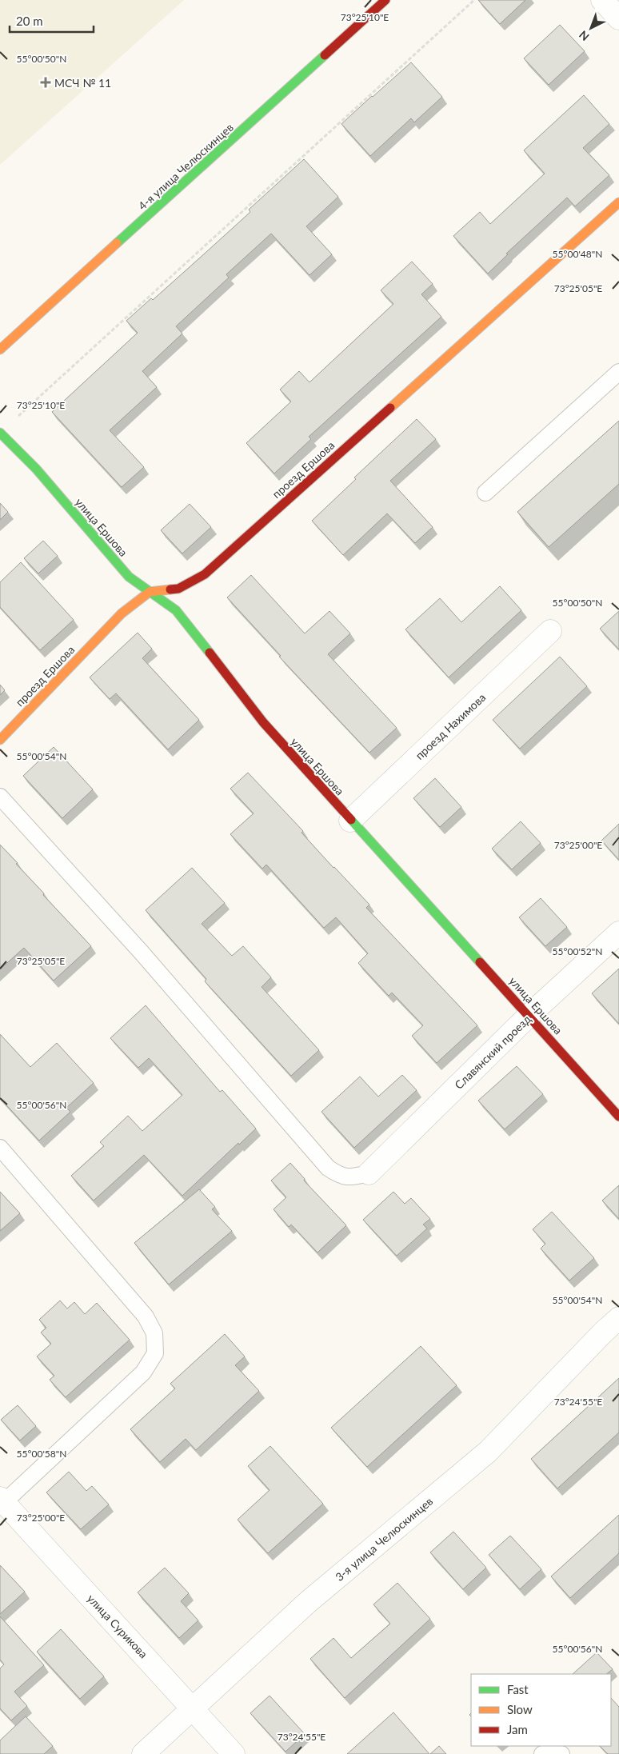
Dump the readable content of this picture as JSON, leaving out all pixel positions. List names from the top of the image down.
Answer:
{
  "streets": {
    "street": [
      "4-я улица Челюскинцев",
      "проезд Ершова",
      "улица Ершова",
      "проезд Нахимова",
      "Славянский проезд",
      "3-я улица Челюскинцев",
      "улица Сурикова"
    ]
  },
  "crossings": [
    ["проезд Ершова", "улица Ершова"],
    ["улица Ершова", "проезд Нахимова"],
    ["улица Ершова", "Славянский проезд"],
    ["3-я улица Челюскинцев", "улица Сурикова"]
  ],
  "places": {
    "health": ["МСЧ № 11"]
  },
  "legend": ["Fast", "Slow", "Jam"],
  "scale_bar": "20 m",
  "north": "bottom left",
  "coordinates": [
    "73°25'10\"E",
    "55°00'50\"N",
    "55°00'48\"N",
    "73°25'05\"E",
    "55°00'54\"N",
    "73°25'00\"E",
    "55°00'52\"N",
    "55°00'56\"N",
    "73°24'55\"E",
    "55°00'58\"N"
  ]
}
